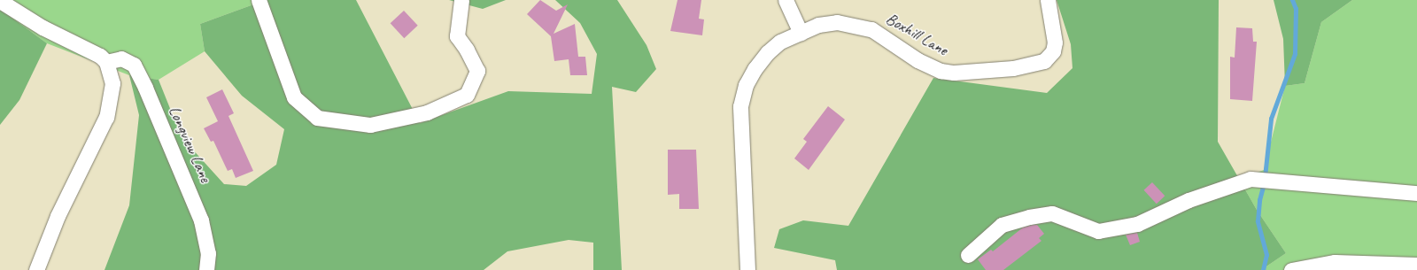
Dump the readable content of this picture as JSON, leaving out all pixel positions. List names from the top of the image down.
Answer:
{
  "streets": {
    "street": ["Boxhill Lane", "Longview Lane"]
  }
}
